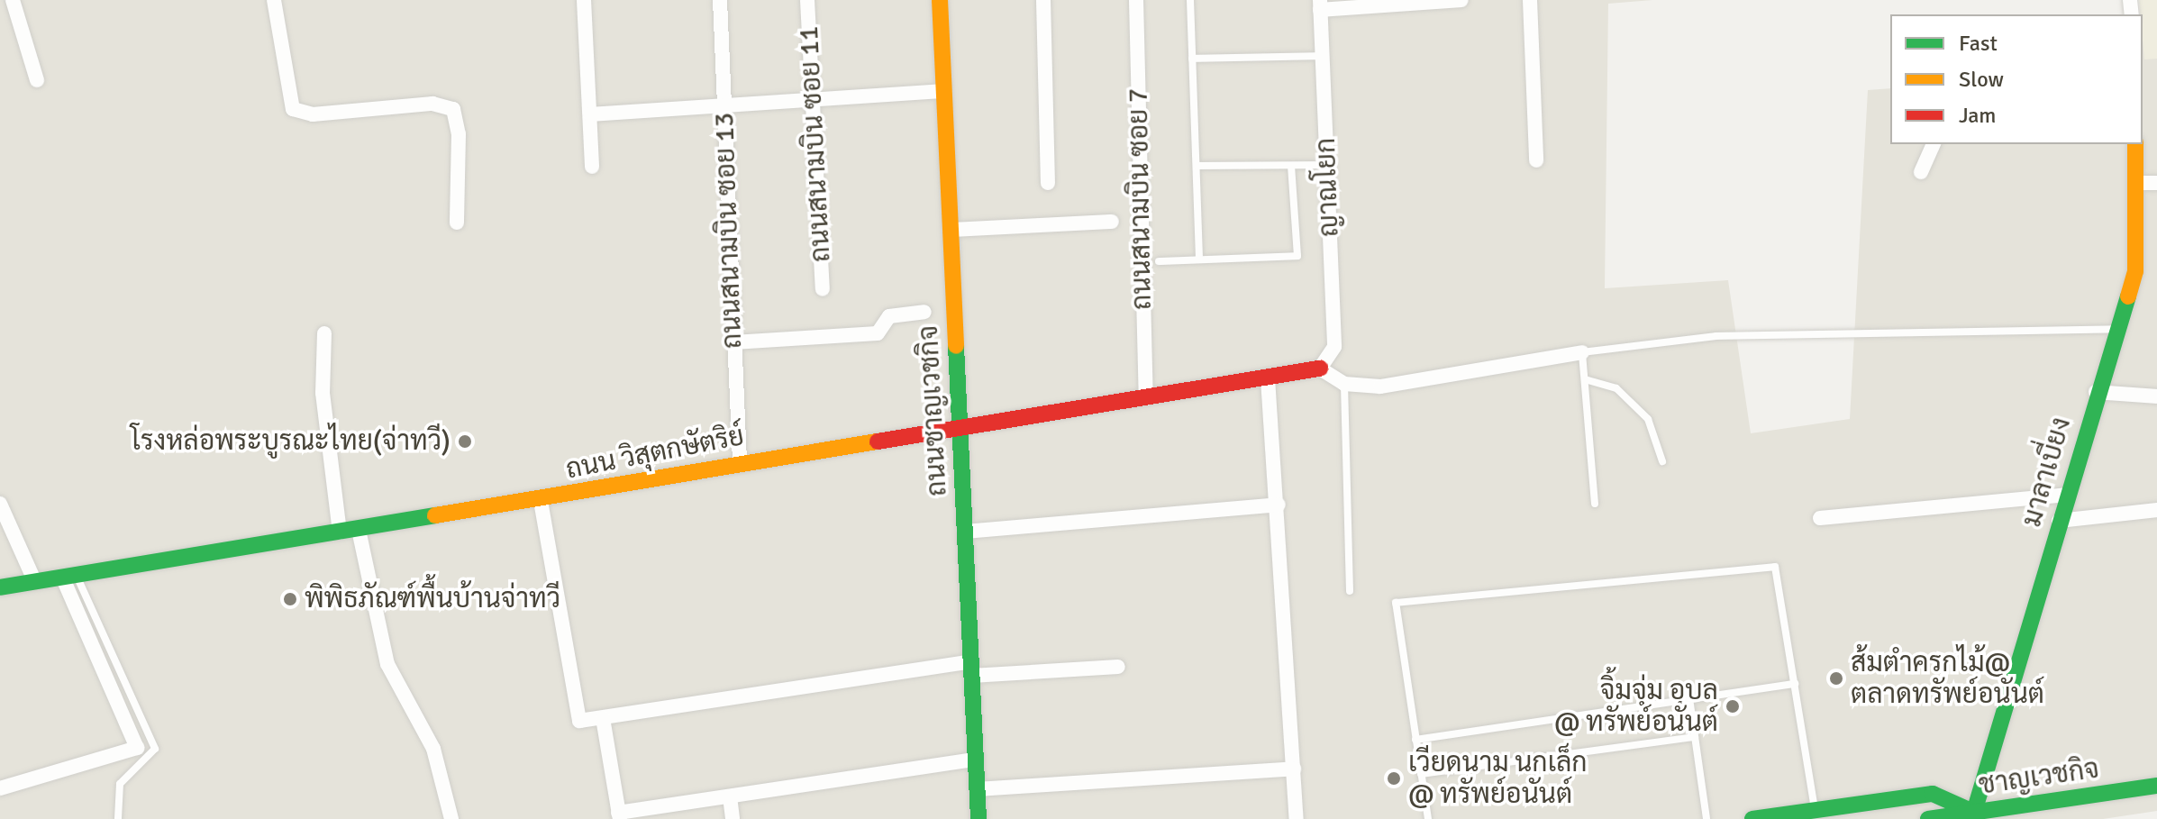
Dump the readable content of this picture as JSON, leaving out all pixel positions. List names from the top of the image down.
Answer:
{
  "streets": {
    "street": [
      "ถนนสนามบิน ซอย 11",
      "ญาณโยก",
      "ถนนสนามบิน ซอย 7",
      "ถนนสนามบิน ซอย 13",
      "ถนนชาญเวชกิจ",
      "ถนน วิสุตกษัตริย์",
      "มาลาเบี่ยง",
      "ชาญเวชกิจ"
    ]
  },
  "crossings": [
    ["ญาณโยก", "ถนน วิสุตกษัตริย์"],
    ["ถนนสนามบิน ซอย 7", "ถนน วิสุตกษัตริย์"],
    ["ถนนสนามบิน ซอย 13", "ถนน วิสุตกษัตริย์"],
    ["ถนนชาญเวชกิจ", "ถนน วิสุตกษัตริย์"],
    ["มาลาเบี่ยง", "ชาญเวชกิจ"]
  ],
  "places": [
    "โรงหล่อพระบูรณะไทย(จ่าทวี)",
    "พิพิธภัณฑ์พื้นบ้านจ่าทวี",
    "ส้มตำครกไม้@ ตลาดทรัพย์อนันต์",
    "จิ้มจุ่ม อุบล @ ทรัพย์อนันต์",
    "เวียดนาม นกเล็ก @ ทรัพย์อนันต์"
  ],
  "legend": ["Fast", "Slow", "Jam"]
}
